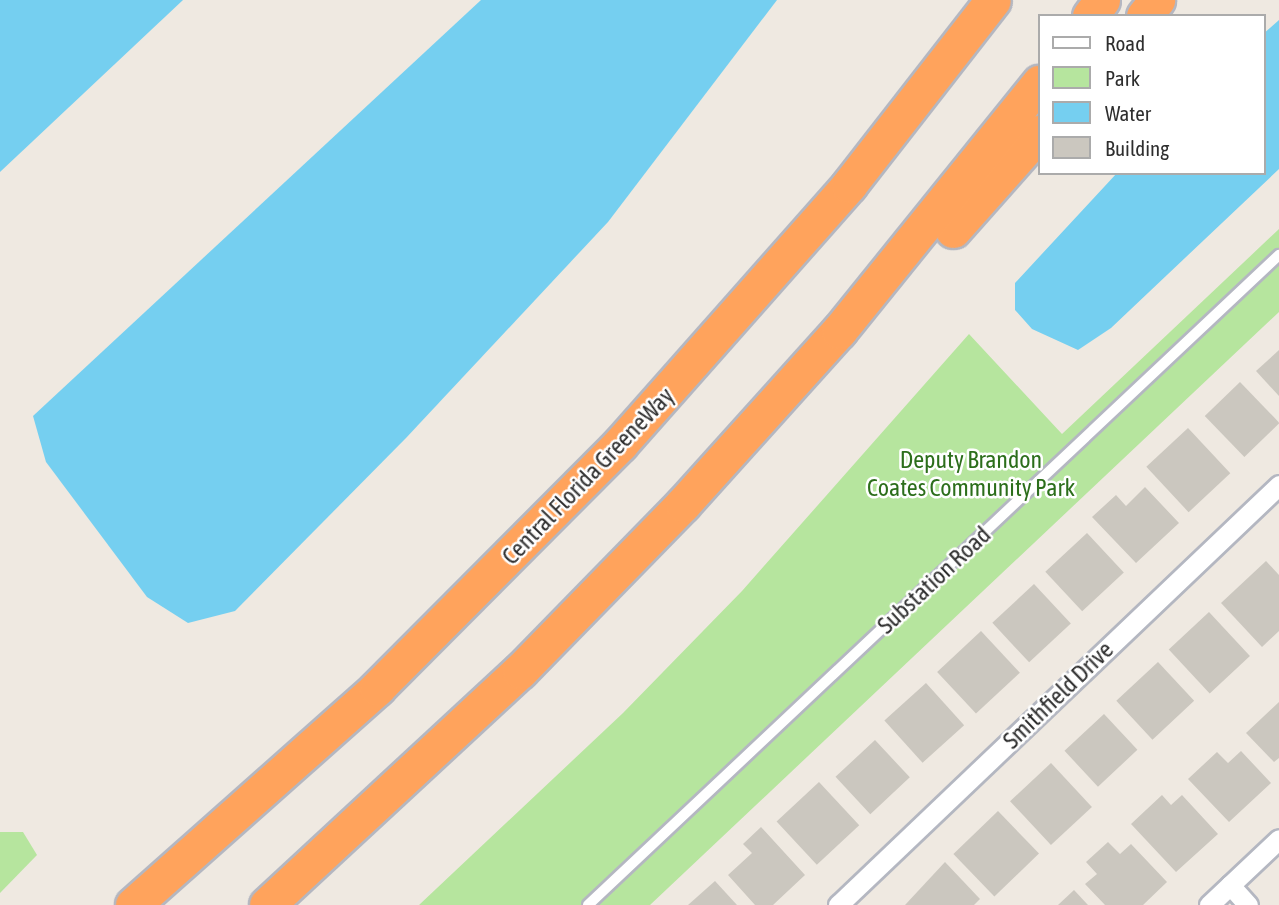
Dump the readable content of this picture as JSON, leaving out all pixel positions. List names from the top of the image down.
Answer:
{
  "streets": {
    "highway": ["Central Florida GreeneWay"],
    "street": ["Smithfield Drive"],
    "lane": ["Substation Road"]
  },
  "parks": ["Deputy Brandon Coates Community Park"],
  "legend": [
    "Road",
    "Park",
    "Water",
    "Building"
  ]
}
